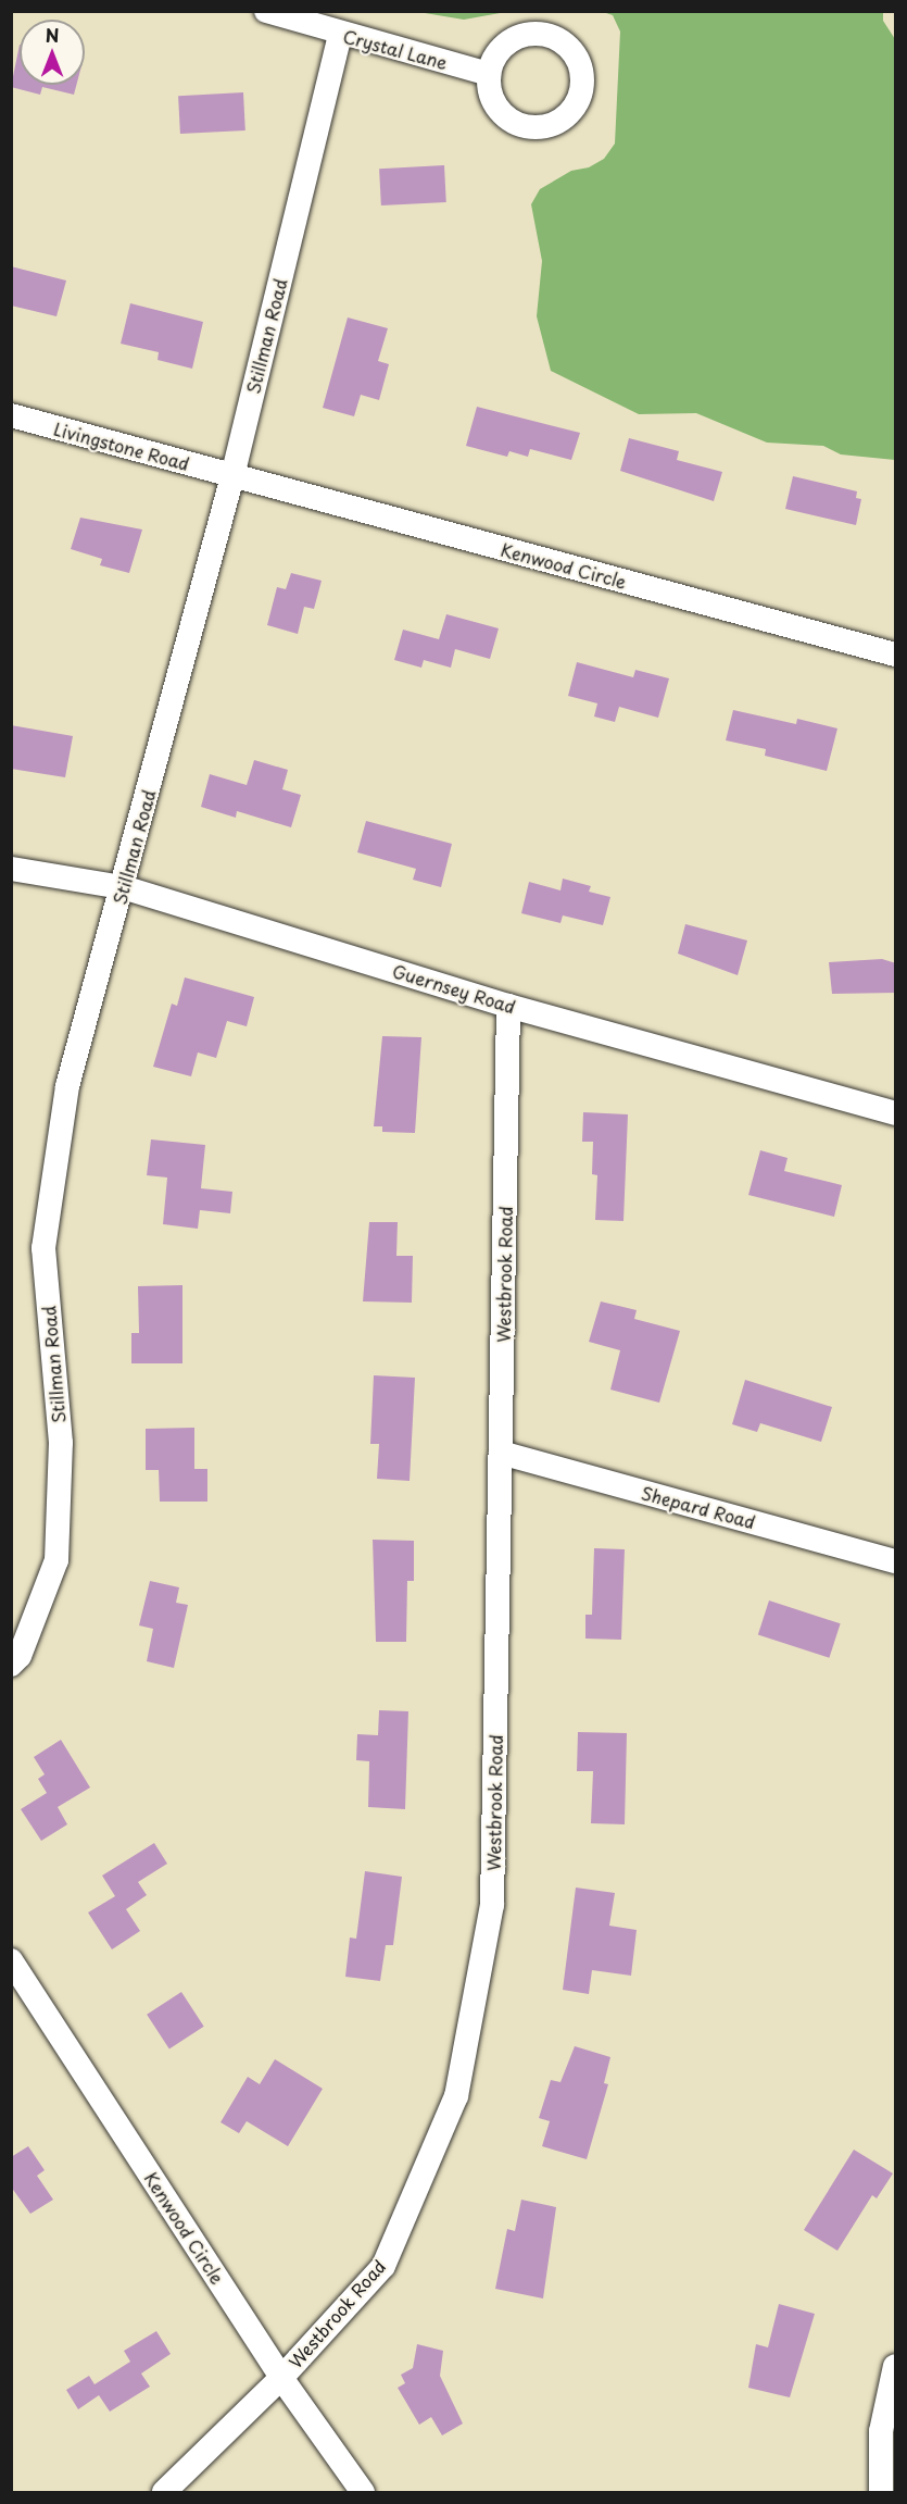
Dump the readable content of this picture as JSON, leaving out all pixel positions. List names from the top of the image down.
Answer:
{
  "streets": {
    "street": [
      "Crystal Lane",
      "Stillman Road",
      "Livingstone Road",
      "Kenwood Circle",
      "Guernsey Road",
      "Westbrook Road",
      "Shepard Road"
    ]
  },
  "crossings": [
    ["Crystal Lane", "Stillman Road"],
    ["Stillman Road", "Livingstone Road"],
    ["Stillman Road", "Kenwood Circle"],
    ["Stillman Road", "Guernsey Road"],
    ["Livingstone Road", "Kenwood Circle"],
    ["Kenwood Circle", "Westbrook Road"],
    ["Guernsey Road", "Westbrook Road"],
    ["Westbrook Road", "Shepard Road"]
  ],
  "north": "top"
}
